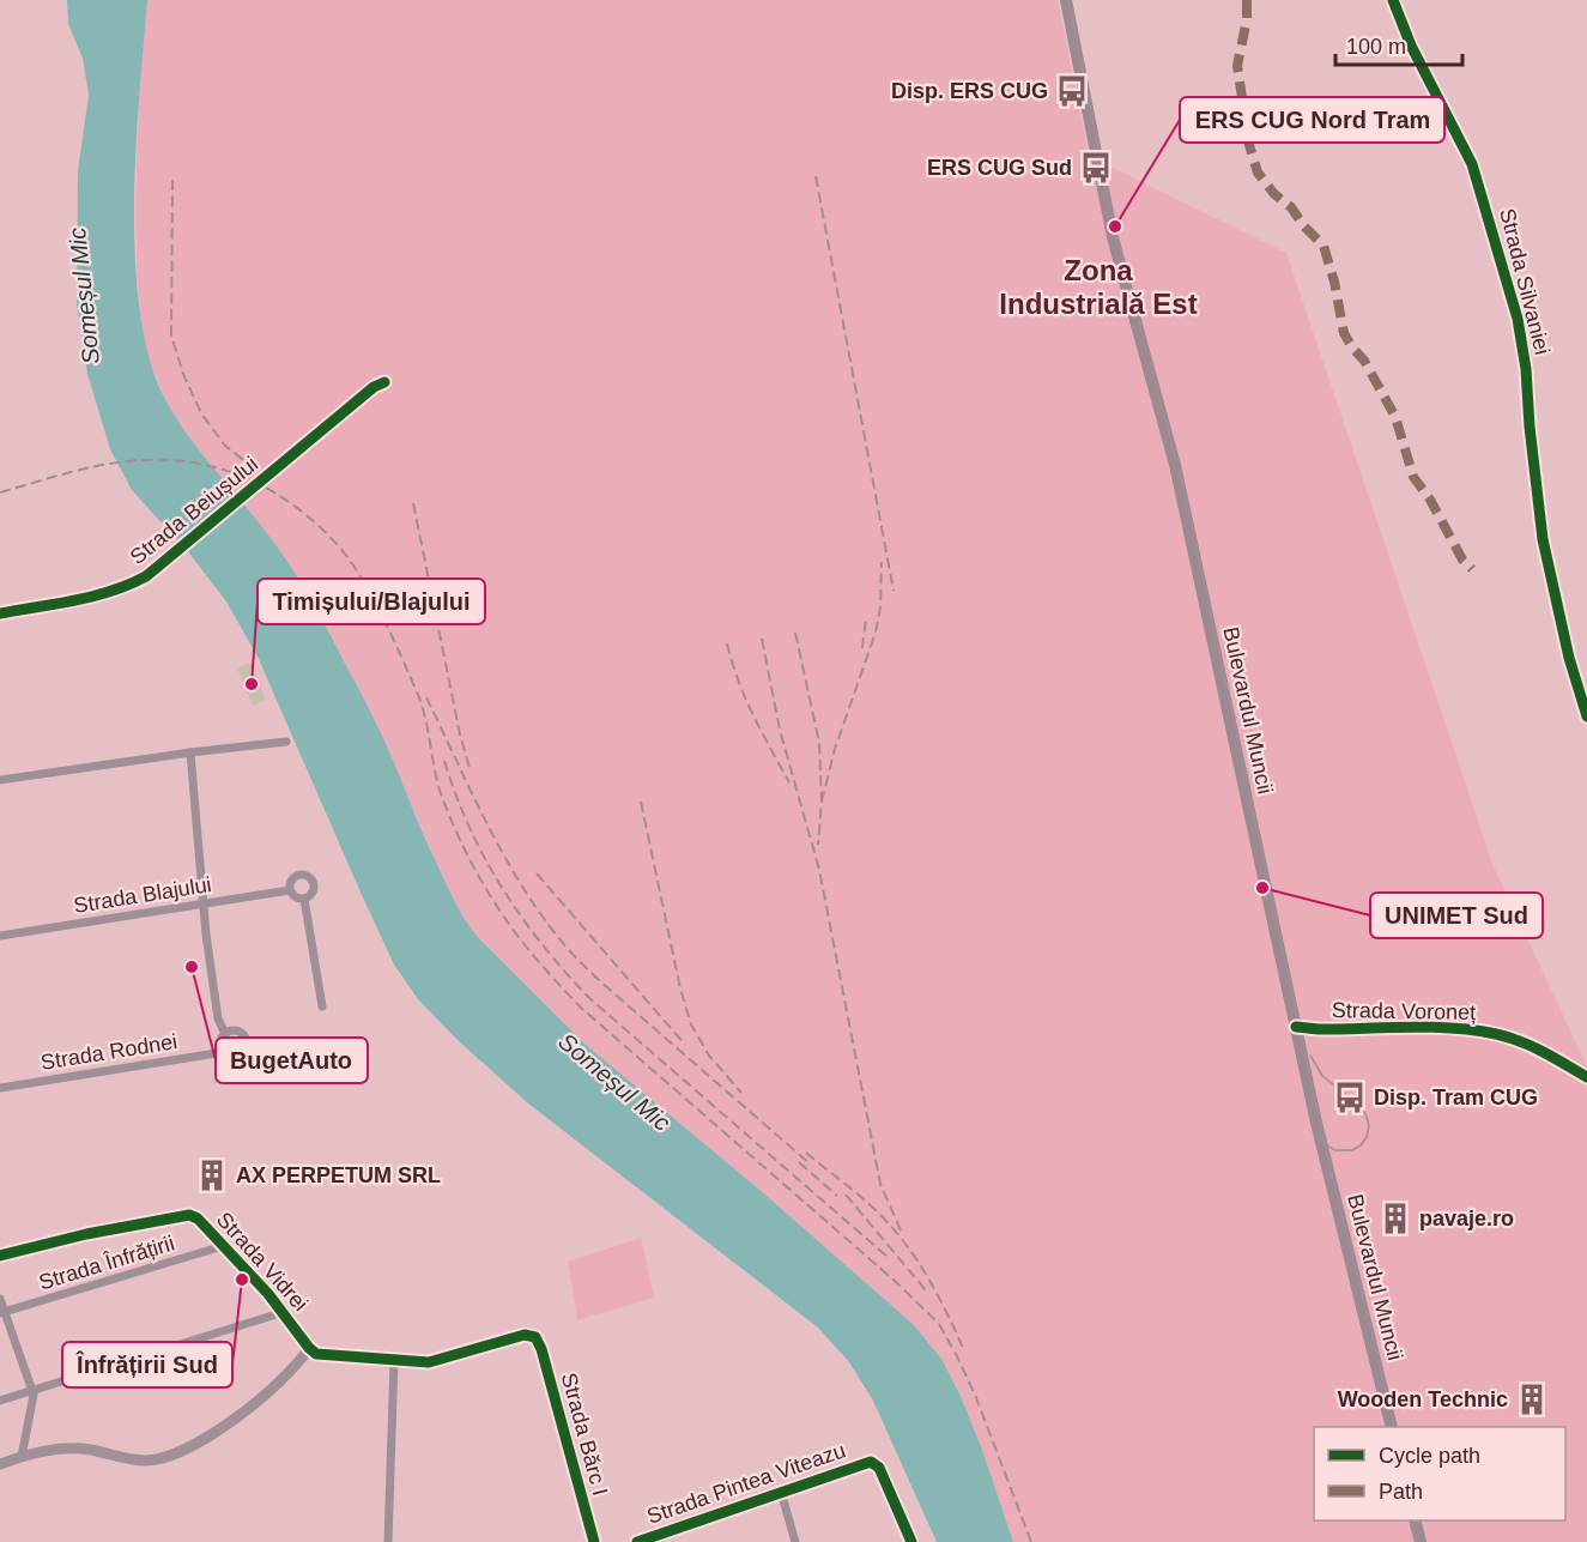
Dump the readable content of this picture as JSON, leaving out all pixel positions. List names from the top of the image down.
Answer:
{
  "streets": {
    "main road": ["Bulevardul Muncii"],
    "street": [
      "Strada Silvaniei",
      "Strada Beiușului",
      "Strada Blajului",
      "Strada Voroneț",
      "Strada Rodnei",
      "Strada Vidrei",
      "Strada Înfrățirii",
      "Strada Bărc I",
      "Strada Pintea Viteazu"
    ]
  },
  "crossings": [
    ["Bulevardul Muncii", "Strada Voroneț"],
    ["Strada Vidrei", "Strada Înfrățirii"]
  ],
  "districts": ["Zona Industrială Est"],
  "water": ["Someșul Mic"],
  "places": {
    "bus stop": ["Disp. ERS CUG", "ERS CUG Sud", "Disp. Tram CUG"],
    "other": [
      "ERS CUG Nord Tram",
      "Timișului/Blajului",
      "UNIMET Sud",
      "BugetAuto",
      "Înfrățirii Sud"
    ],
    "building": ["AX PERPETUM SRL", "pavaje.ro", "Wooden Technic"]
  },
  "legend": ["Cycle path", "Path"],
  "scale_bar": "100 m"
}
